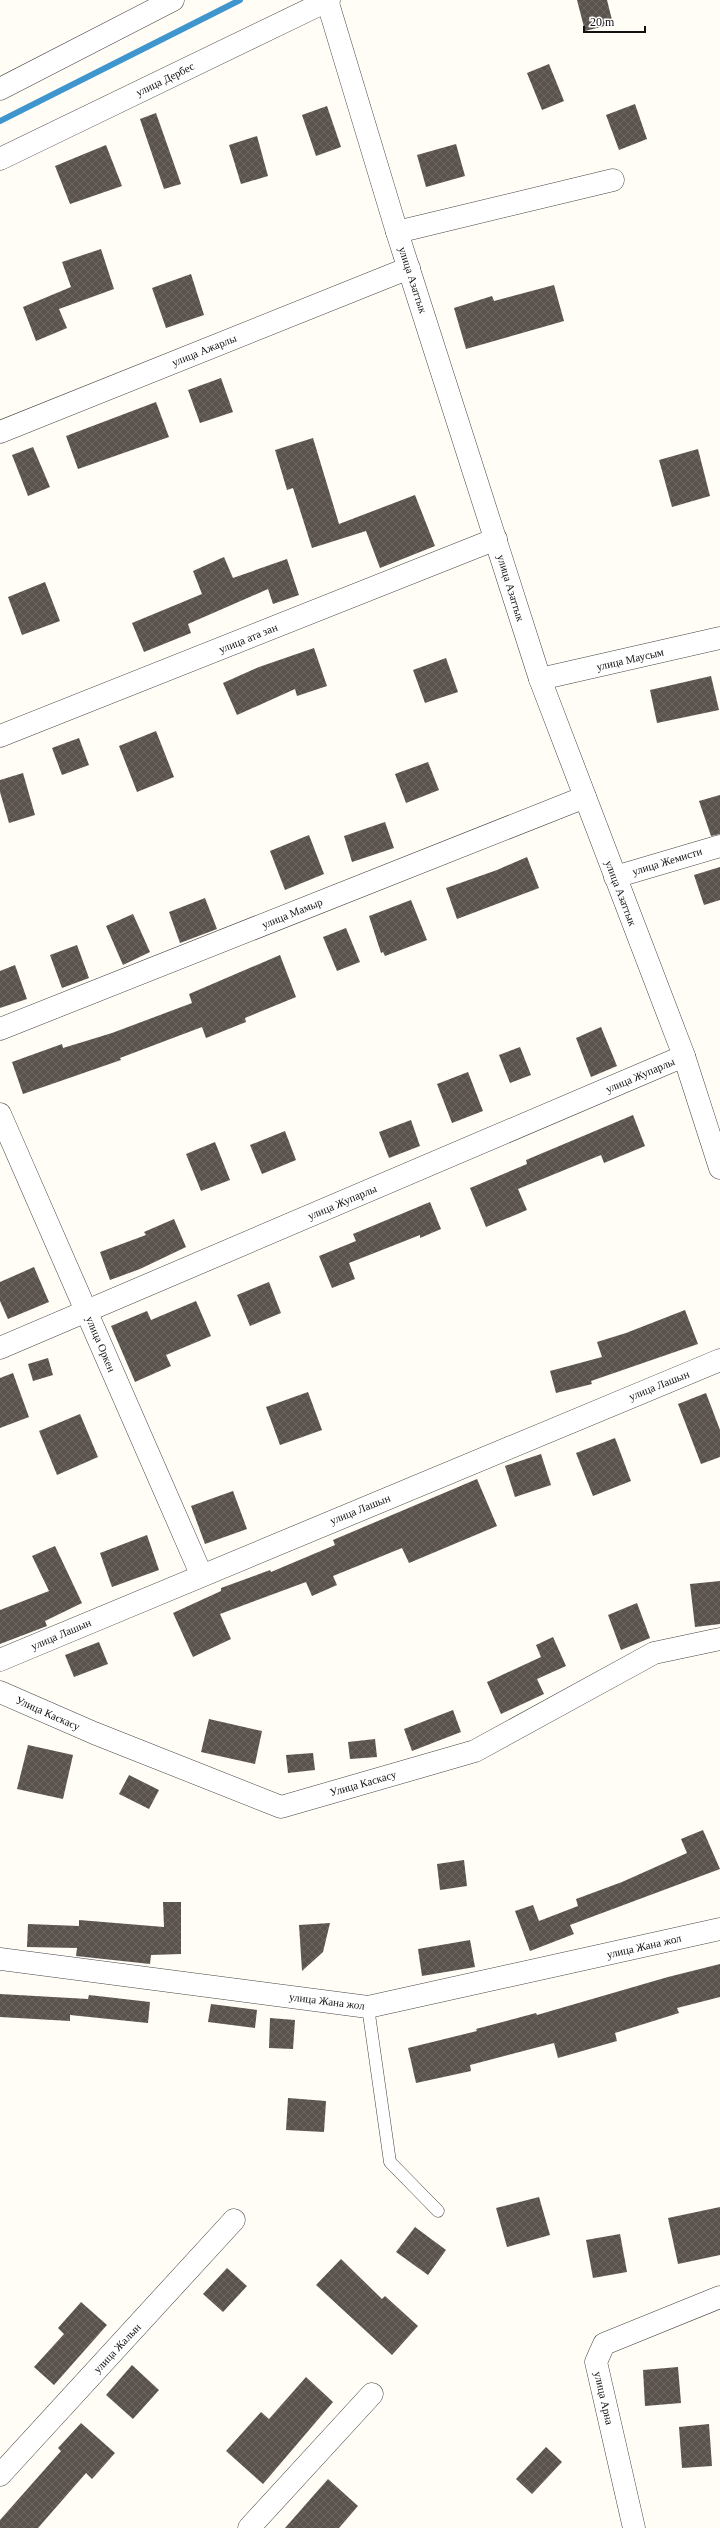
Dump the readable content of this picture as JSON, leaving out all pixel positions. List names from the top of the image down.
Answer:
{
  "streets": {
    "street": [
      "улица Дербес",
      "улица Азаттык",
      "улица Ажарлы",
      "улица ата зан",
      "улица Маусым",
      "улица Жемисти",
      "улица Мамыр",
      "улица Жупарлы",
      "улица Оркен",
      "улица Лашын",
      "Улица Каскасу",
      "улица Жана жол",
      "улица Жалын",
      "улица Арна"
    ]
  },
  "crossings": [
    ["улица Дербес", "улица Азаттык"],
    ["улица Азаттык", "улица Ажарлы"],
    ["улица Азаттык", "улица ата зан"],
    ["улица Азаттык", "улица Маусым"],
    ["улица Азаттык", "улица Жемисти"],
    ["улица Азаттык", "улица Мамыр"],
    ["улица Азаттык", "улица Жупарлы"],
    ["улица Жупарлы", "улица Оркен"],
    ["улица Оркен", "улица Лашын"]
  ],
  "scale_bar": "20 m"
}
